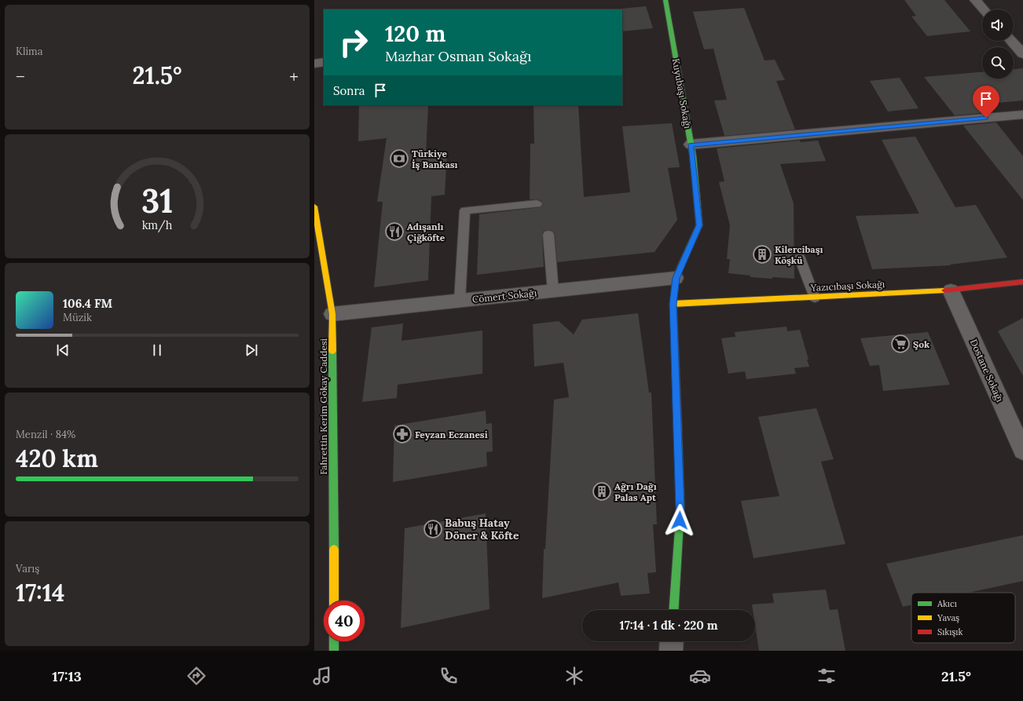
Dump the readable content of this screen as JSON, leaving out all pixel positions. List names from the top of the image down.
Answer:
{
  "streets": {
    "street": [
      "Kuyubaşı Sokağı",
      "Yazıcıbaşı Sokağı",
      "Cömert Sokağı",
      "Dostane Sokağı",
      "Fahrettin Kerim Gökay Caddesi"
    ]
  },
  "crossings": [
    ["Kuyubaşı Sokağı", "Yazıcıbaşı Sokağı"],
    ["Kuyubaşı Sokağı", "Cömert Sokağı"],
    ["Yazıcıbaşı Sokağı", "Dostane Sokağı"],
    ["Cömert Sokağı", "Fahrettin Kerim Gökay Caddesi"]
  ],
  "places": {
    "bank": ["Türkiye İş Bankası"],
    "restaurant": ["Adışanlı Çiğköfte", "Babuş Hatay Döner & Köfte"],
    "building": ["Kilercibaşı Köşkü", "Ağrı Dağı Palas Apt"],
    "supermarket": ["Şok"],
    "pharmacy": ["Feyzan Eczanesi"]
  },
  "legend": ["Akıcı", "Yavaş", "Sıkışık"],
  "page": {
    "tile": [
      "Klima",
      ["Menzil · 84%", "420 km"],
      ["Varış", "17:14"]
    ],
    "turn": ["120 m", "Mazhar Osman Sokağı"],
    "heat": ["−", "21.5°", "+"],
    "then": "Sonra",
    "song": ["106.4 FM", "Müzik"],
    "limit": "40",
    "trip": "17:14 · 1 dk · 220 m",
    "tabs": ["17:13", "21.5°"],
    "gauge": ["31", "km/h"]
  }
}
